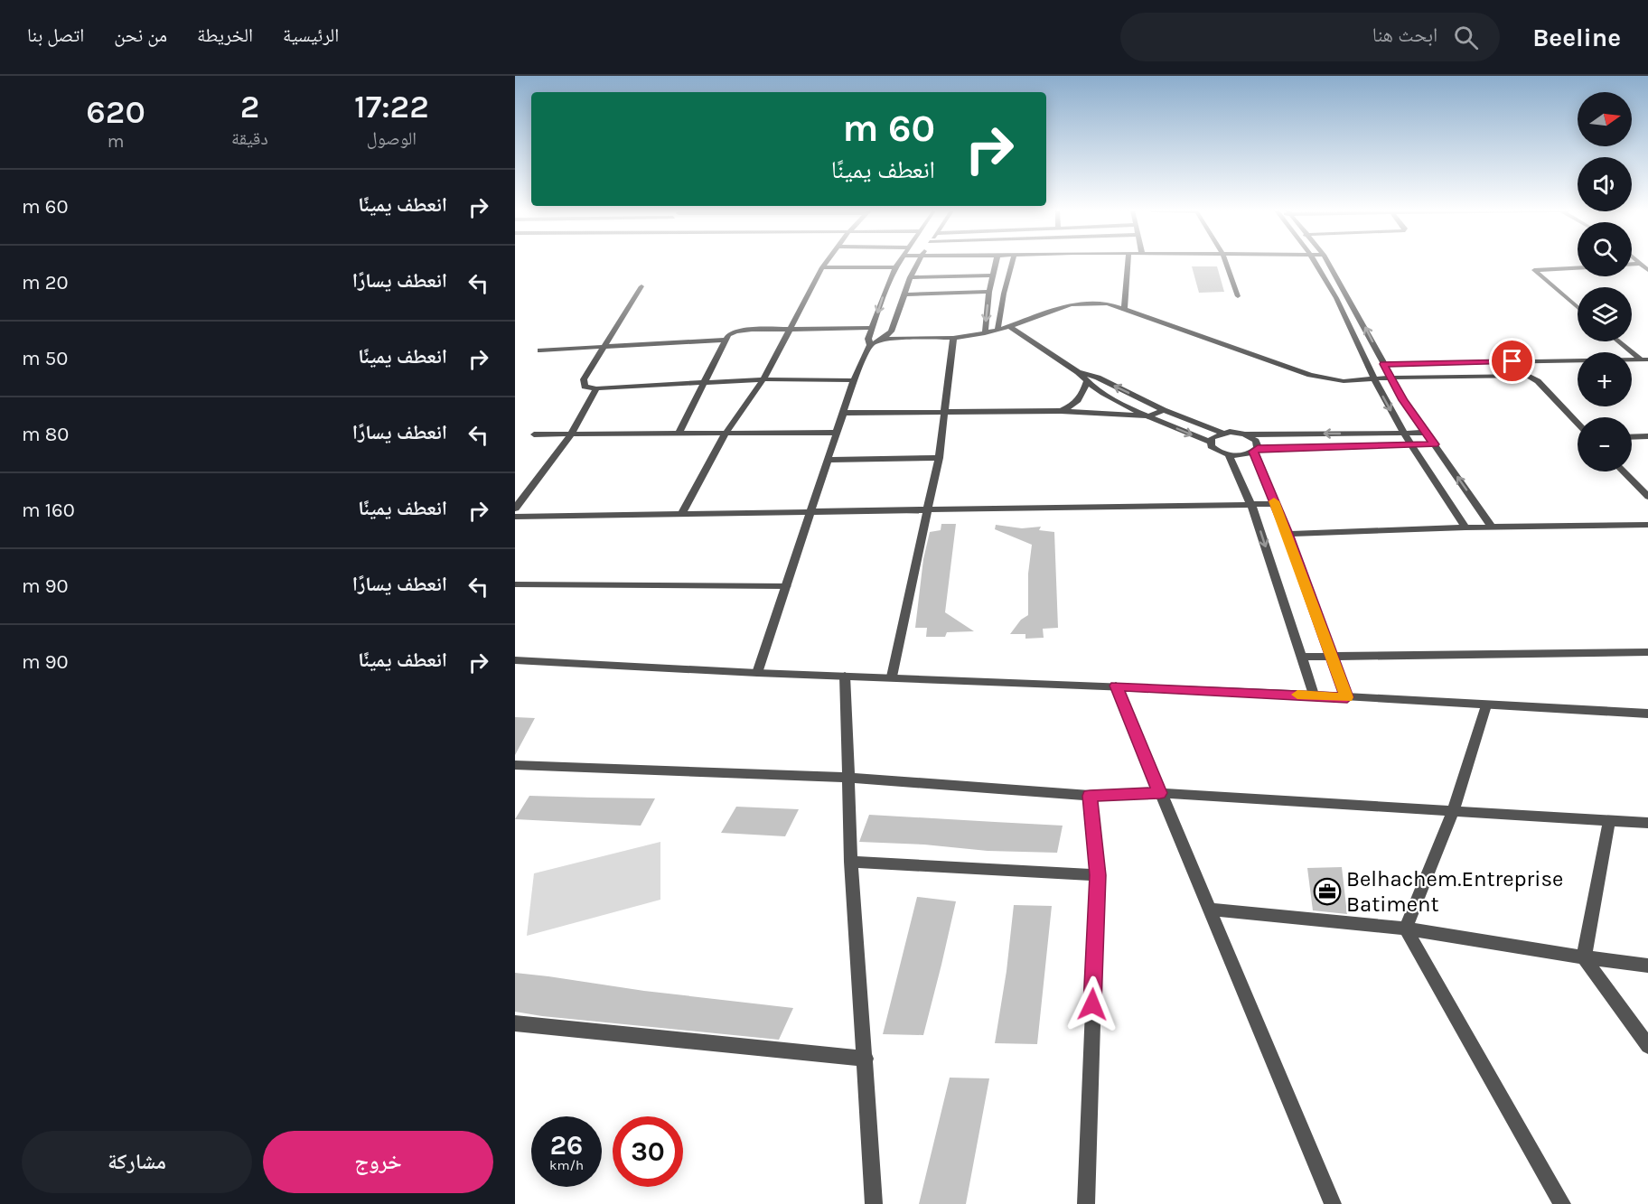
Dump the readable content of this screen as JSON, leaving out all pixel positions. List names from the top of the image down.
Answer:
{
  "places": {
    "office": ["Belhachem.Entreprise Batiment"]
  },
  "north": "right",
  "page": {
    "header": "Beeline",
    "search": "ابحث هنا",
    "nav": [
      "الرئيسية",
      "الخريطة",
      "من نحن",
      "اتصل بنا"
    ],
    "eta": [
      "17:22",
      "الوصول",
      "2",
      "دقيقة",
      "620",
      "m"
    ],
    "map_buttons": ["+", "−"],
    "turn": ["60 m", "انعطف يمينًا"],
    "list": [
      {
        "name": "انعطف يمينًا",
        "value": "60 m"
      },
      {
        "name": "انعطف يسارًا",
        "value": "20 m"
      },
      {
        "name": "انعطف يمينًا",
        "value": "50 m"
      },
      {
        "name": "انعطف يسارًا",
        "value": "80 m"
      },
      {
        "name": "انعطف يمينًا",
        "value": "160 m"
      },
      {
        "name": "انعطف يسارًا",
        "value": "90 m"
      },
      {
        "name": "انعطف يمينًا",
        "value": "90 m"
      }
    ],
    "speed": "26 km/h",
    "limit": "30",
    "buttons": ["خروج", "مشاركة"]
  }
}
